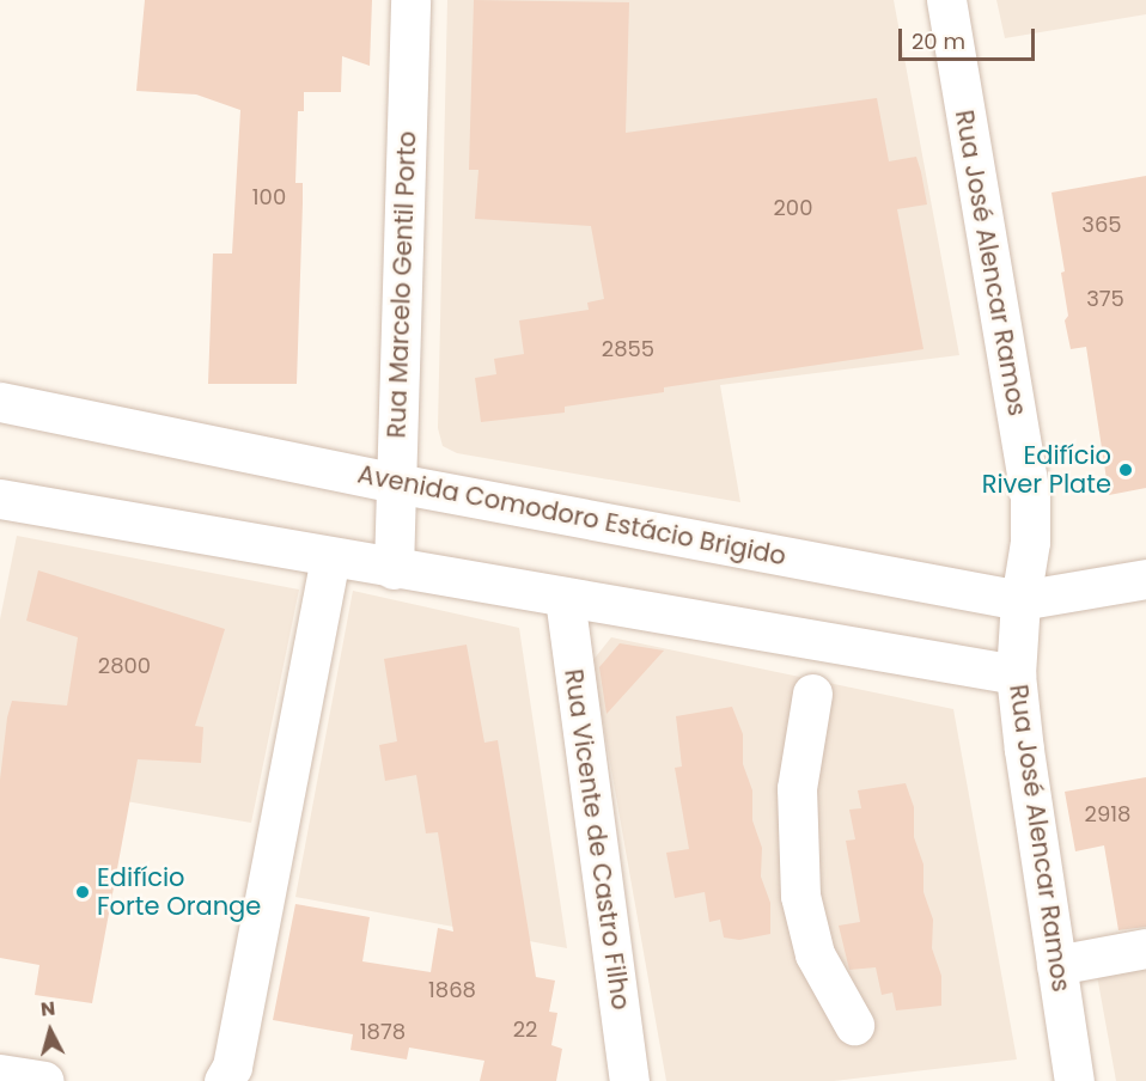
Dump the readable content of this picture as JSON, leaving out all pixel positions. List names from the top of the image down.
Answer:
{
  "streets": {
    "street": [
      "Rua José Alencar Ramos",
      "Rua Marcelo Gentil Porto",
      "Avenida Comodoro Estácio Brigido",
      "Rua Vicente de Castro Filho"
    ]
  },
  "crossings": [
    ["Rua José Alencar Ramos", "Avenida Comodoro Estácio Brigido"],
    ["Rua Marcelo Gentil Porto", "Avenida Comodoro Estácio Brigido"]
  ],
  "places": ["Edifício River Plate", "Edifício Forte Orange"],
  "house_numbers": [
    "100",
    "200",
    "365",
    "375",
    "2855",
    "2800",
    "2918",
    "1868",
    "22",
    "1878"
  ],
  "scale_bar": "20 m",
  "north": "top"
}
